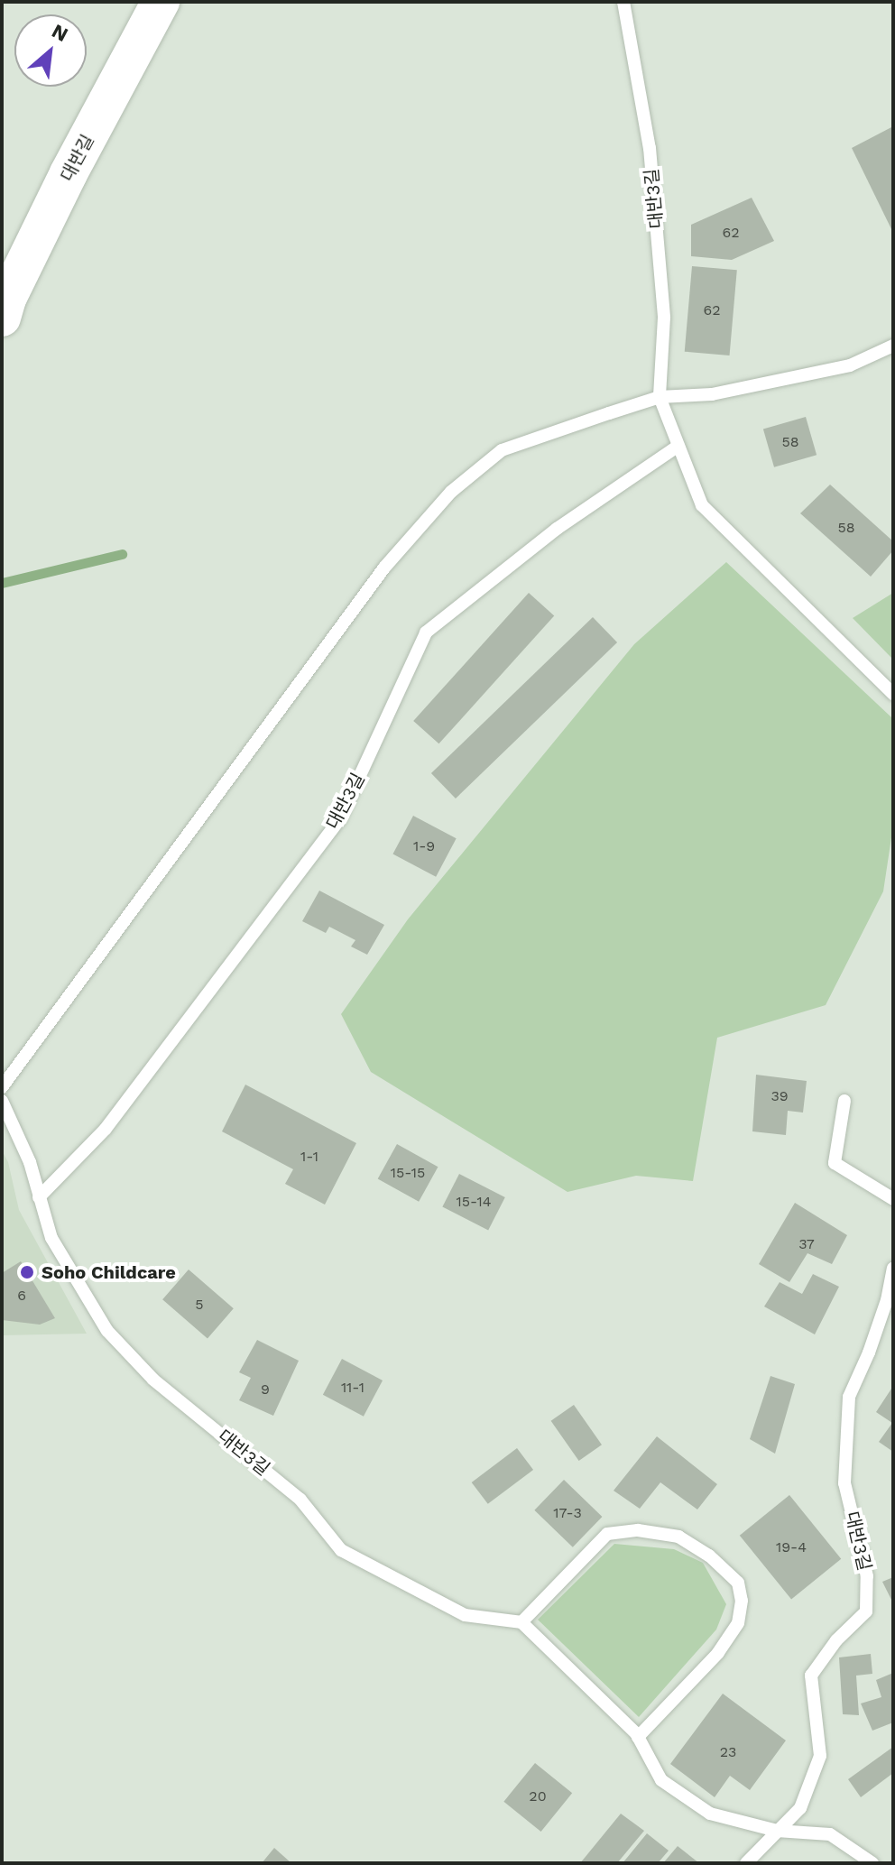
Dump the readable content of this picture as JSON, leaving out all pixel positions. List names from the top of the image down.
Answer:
{
  "streets": {
    "street": ["대반길"],
    "lane": ["대반3길"]
  },
  "places": ["Soho Childcare"],
  "house_numbers": [
    "62",
    "62",
    "58",
    "58",
    "1-9",
    "39",
    "1-1",
    "15-15",
    "15-14",
    "37",
    "6",
    "5",
    "11-1",
    "9",
    "17-3",
    "19-4",
    "23",
    "20"
  ],
  "north": "top right"
}
